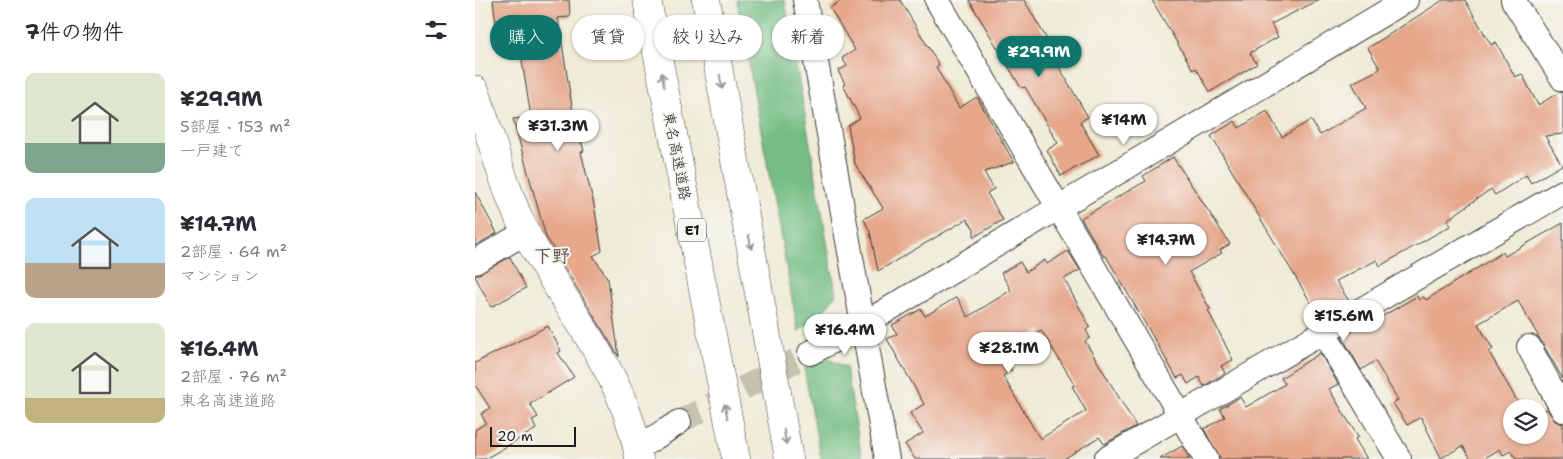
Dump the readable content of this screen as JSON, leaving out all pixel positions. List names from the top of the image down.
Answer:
{
  "streets": {
    "main road": ["東名高速道路", "E1"]
  },
  "districts": ["下野"],
  "scale_bar": "20 m",
  "page": {
    "heading": "7件の物件",
    "chip": [
      "購入",
      "賃貸",
      "絞り込み",
      "新着"
    ],
    "price": [
      "¥29.9M",
      "¥14M",
      "¥31.3M",
      "¥14.7M",
      "¥15.6M",
      "¥16.4M",
      "¥28.1M"
    ],
    "list": [
      {
        "name": "¥29.9M",
        "note": "5部屋 · 153 m² · 一戸建て"
      },
      {
        "name": "¥14.7M",
        "note": "2部屋 · 64 m² · マンション"
      },
      {
        "name": "¥16.4M",
        "note": "2部屋 · 76 m² · 東名高速道路"
      }
    ],
    "scale": "20 m"
  }
}
